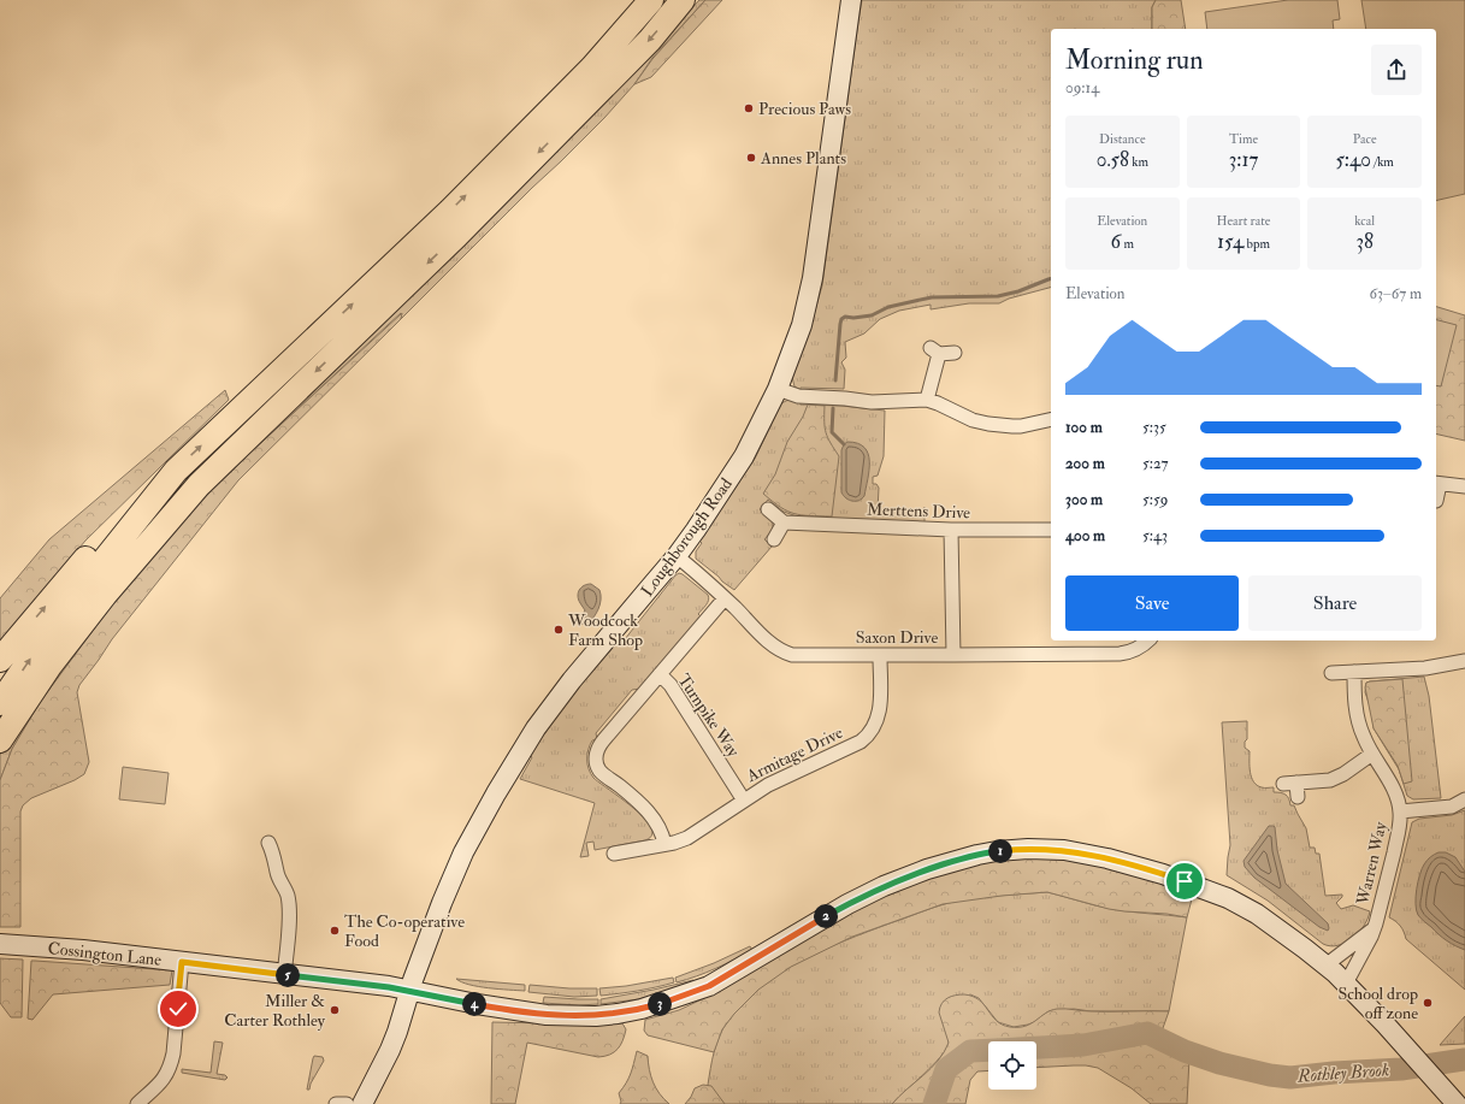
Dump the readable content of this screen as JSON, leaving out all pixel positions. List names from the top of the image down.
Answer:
{
  "streets": {
    "street": [
      "Merttens Drive",
      "Loughborough Road",
      "Saxon Drive",
      "Turnpike Way",
      "Armitage Drive",
      "Warren Way",
      "Cossington Lane"
    ]
  },
  "crossings": [
    ["Loughborough Road", "Saxon Drive"],
    ["Loughborough Road", "Cossington Lane"],
    ["Saxon Drive", "Armitage Drive"],
    ["Turnpike Way", "Armitage Drive"],
    ["Warren Way", "Cossington Lane"]
  ],
  "water": ["Rothley Brook"],
  "places": [
    "Precious Paws",
    "Annes Plants",
    "Woodcock Farm Shop",
    "The Co-operative Food",
    "School drop off zone",
    "Miller & Carter Rothley"
  ],
  "page": {
    "heading": ["Morning run", "09:14"],
    "stats": [
      ["Distance", "0.58 km"],
      ["Time", "3:17"],
      ["Pace", "5:40 /km"],
      ["Elevation", "6 m"],
      ["Heart rate", "154 bpm"],
      ["kcal", "38"]
    ],
    "chart": ["Elevation", "63–67 m"],
    "list": [
      {
        "name": "100 m",
        "note": "5:35"
      },
      {
        "name": "200 m",
        "note": "5:27"
      },
      {
        "name": "300 m",
        "note": "5:59"
      },
      {
        "name": "400 m",
        "note": "5:43"
      }
    ],
    "buttons": ["Save", "Share"],
    "pins": [
      "1",
      "2",
      "5",
      "3",
      "4"
    ]
  }
}
